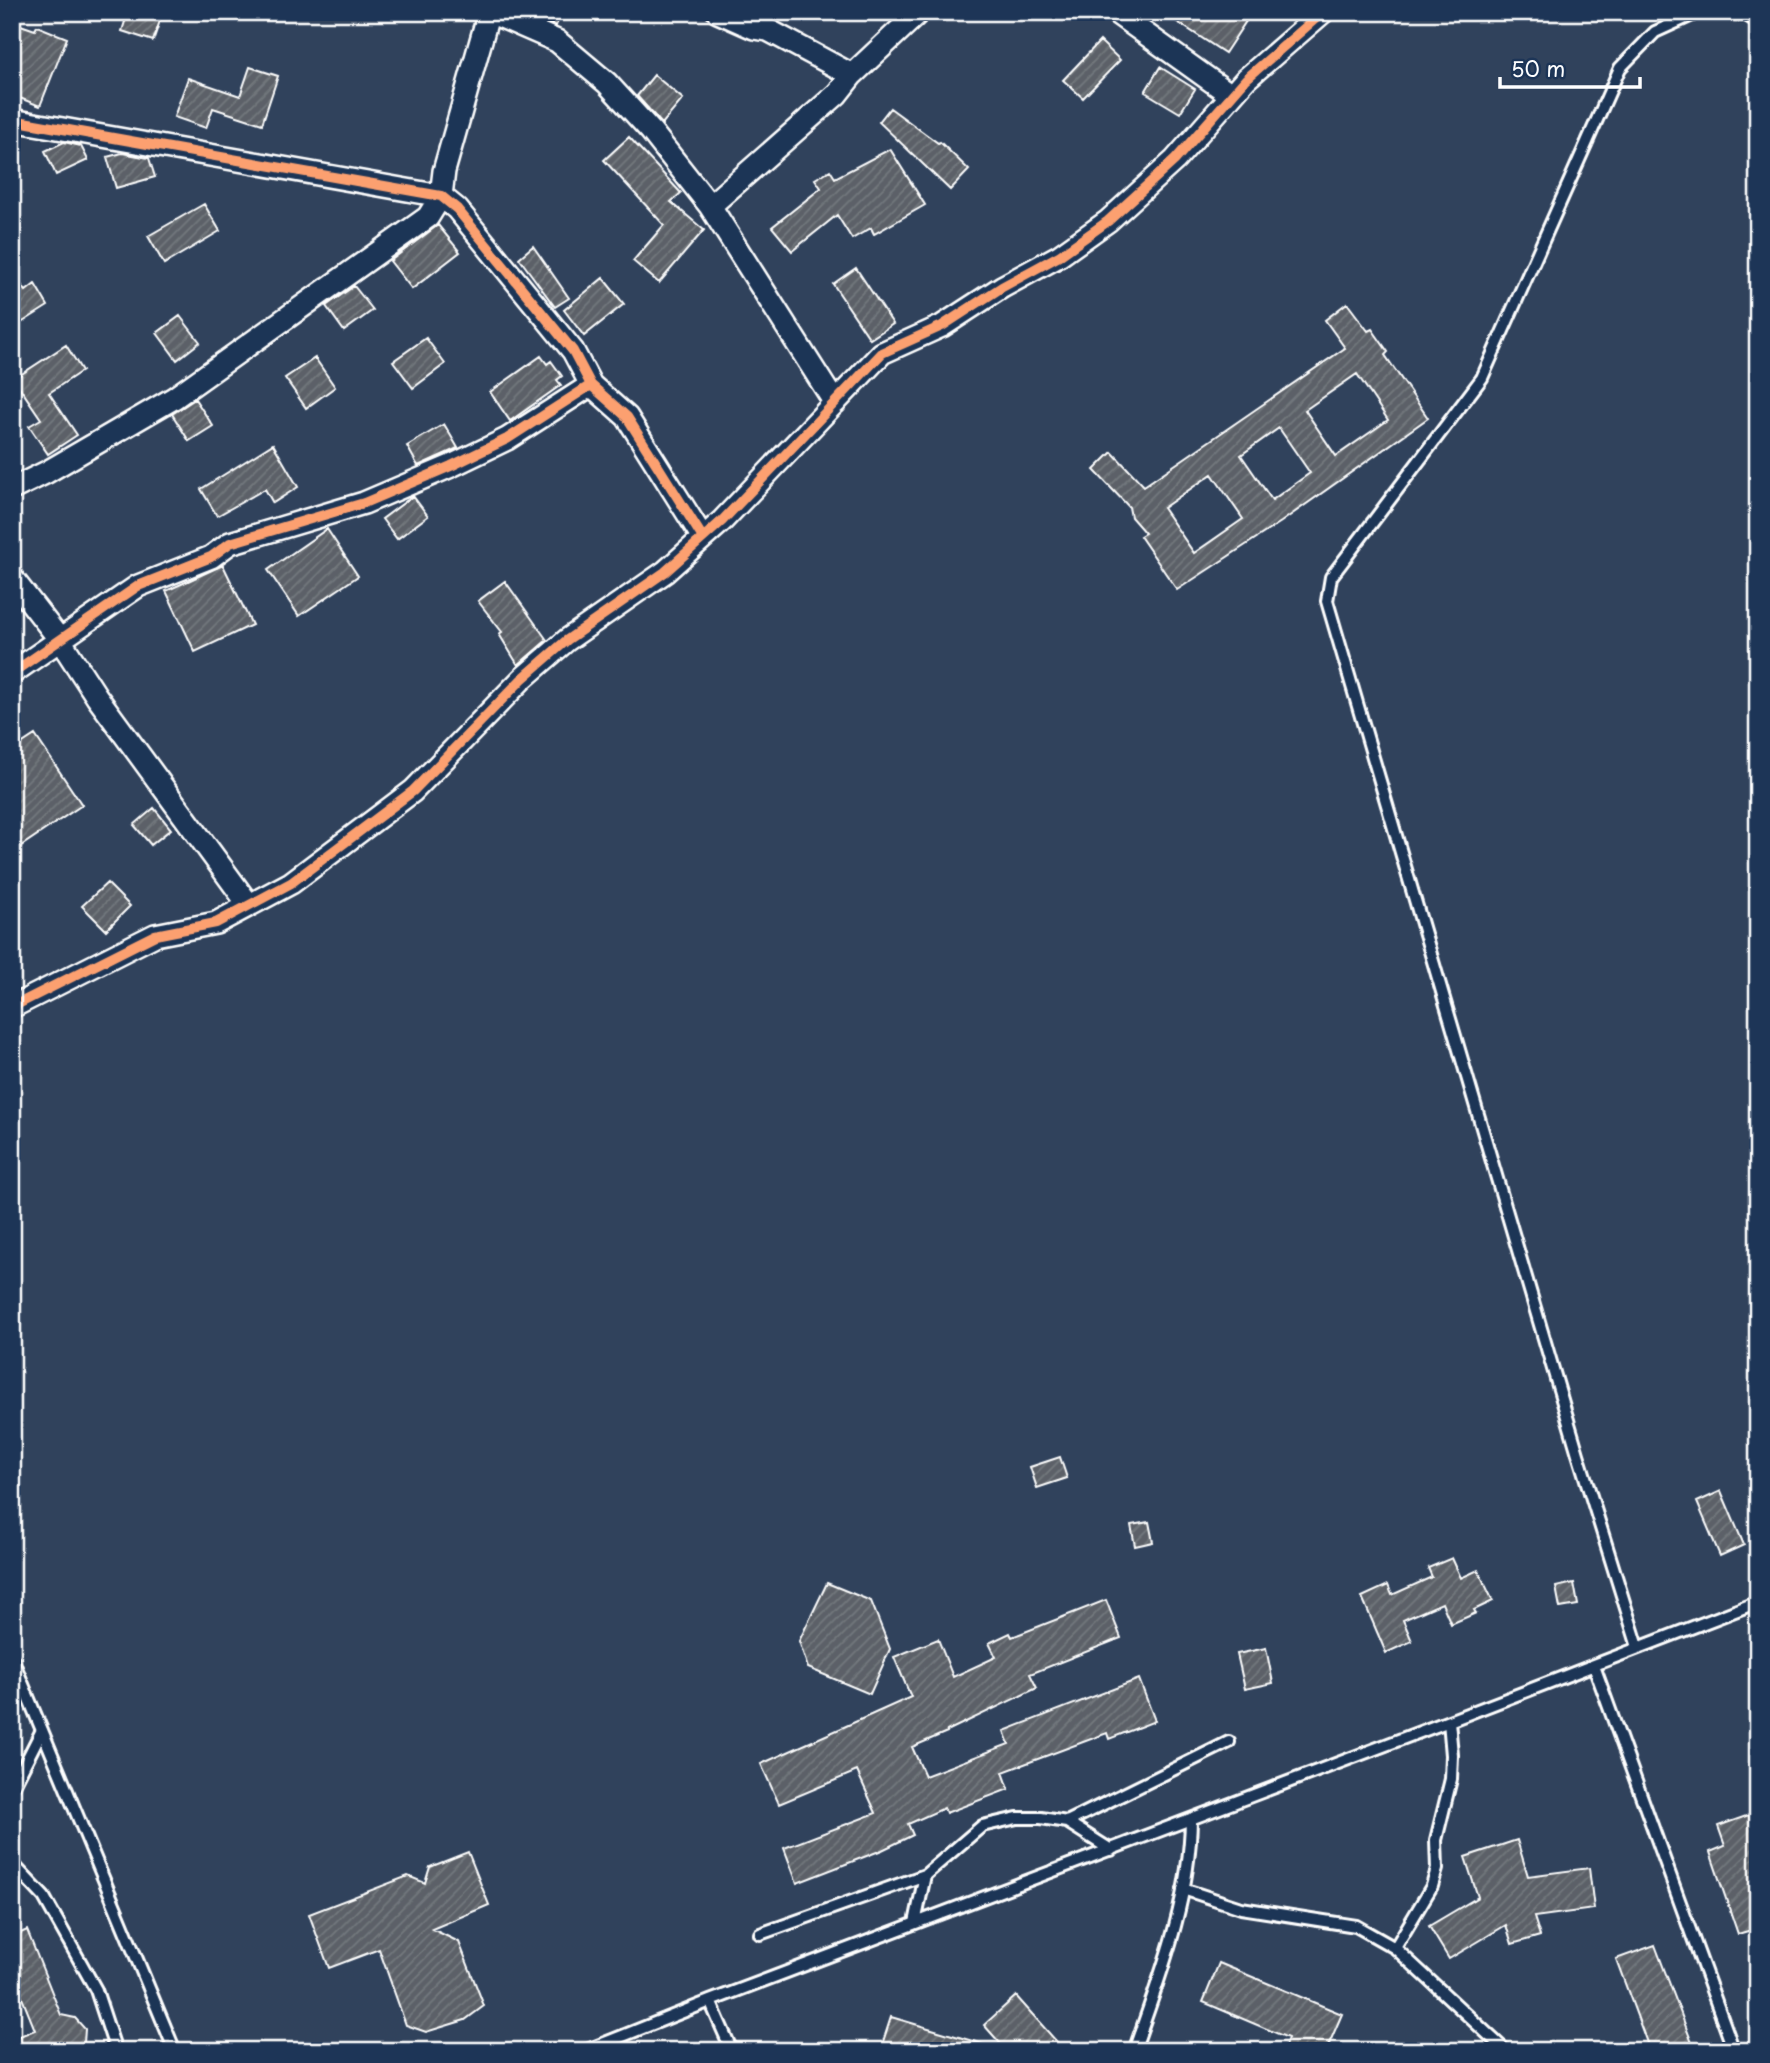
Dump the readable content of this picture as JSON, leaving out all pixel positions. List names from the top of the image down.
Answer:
{
  "scale_bar": "50 m"
}
